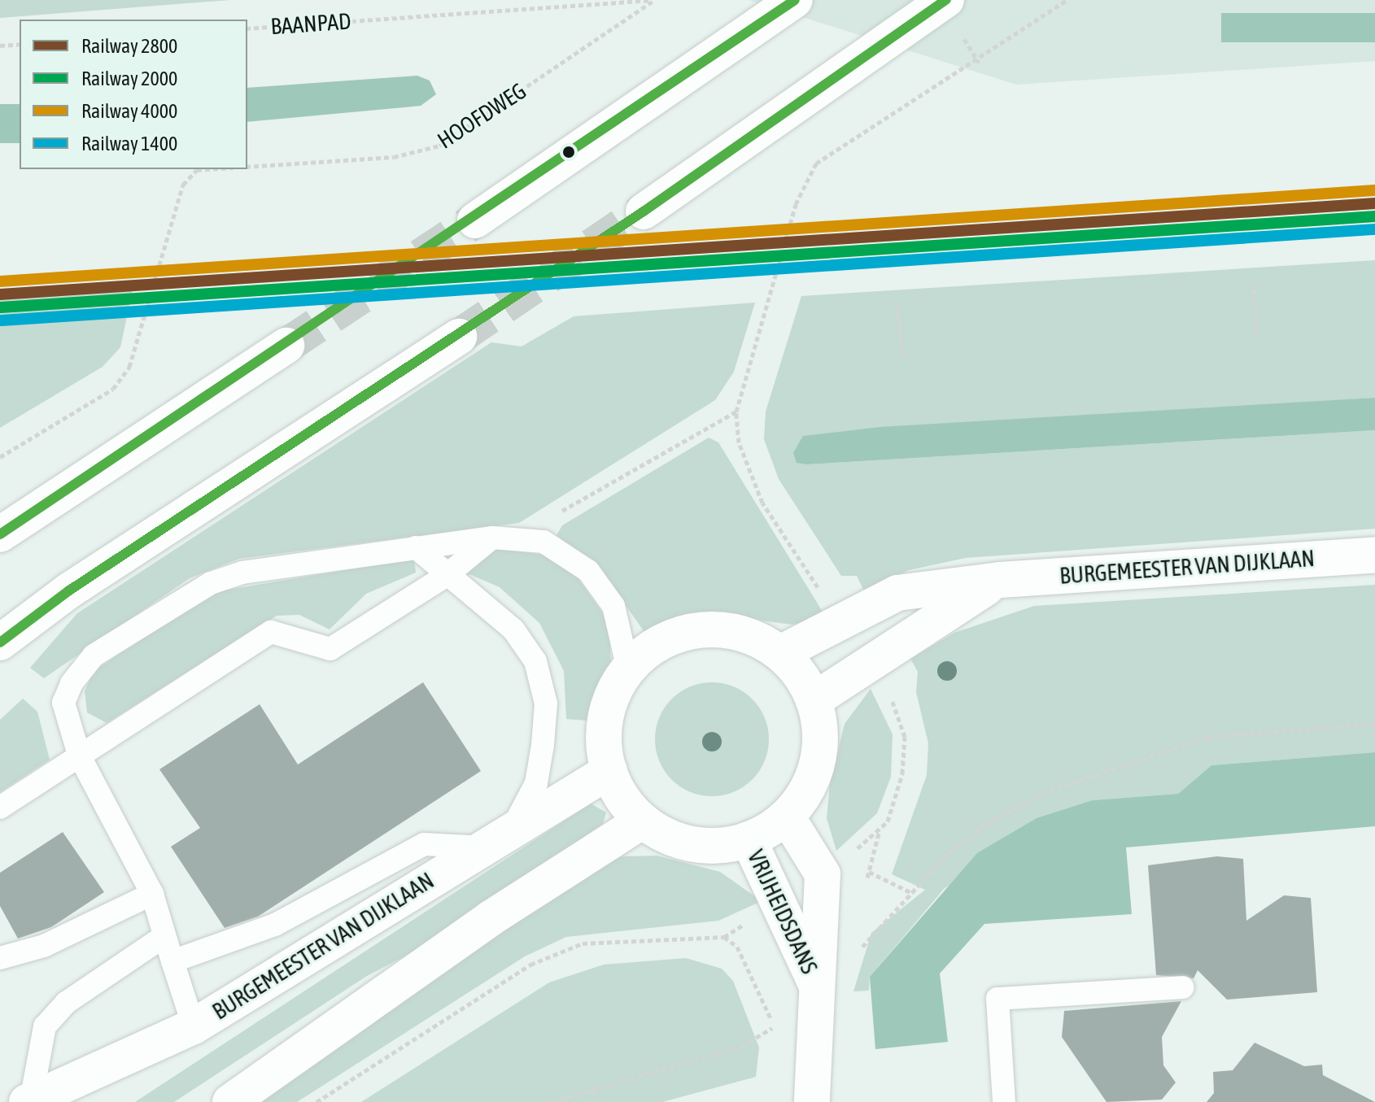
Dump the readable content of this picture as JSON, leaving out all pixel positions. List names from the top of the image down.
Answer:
{
  "streets": {
    "street": ["BURGEMEESTER VAN DIJKLAAN", "VRIJHEIDSDANS"],
    "path": ["BAANPAD", "HOOFDWEG"]
  },
  "crossings": [
    ["BAANPAD", "HOOFDWEG"],
    ["BURGEMEESTER VAN DIJKLAAN", "VRIJHEIDSDANS"]
  ],
  "lines": [
    "rail line 4000",
    "rail line 2800",
    "rail line 2000",
    "rail line 1400"
  ],
  "legend": [
    "Railway 2800",
    "Railway 2000",
    "Railway 4000",
    "Railway 1400"
  ]
}
